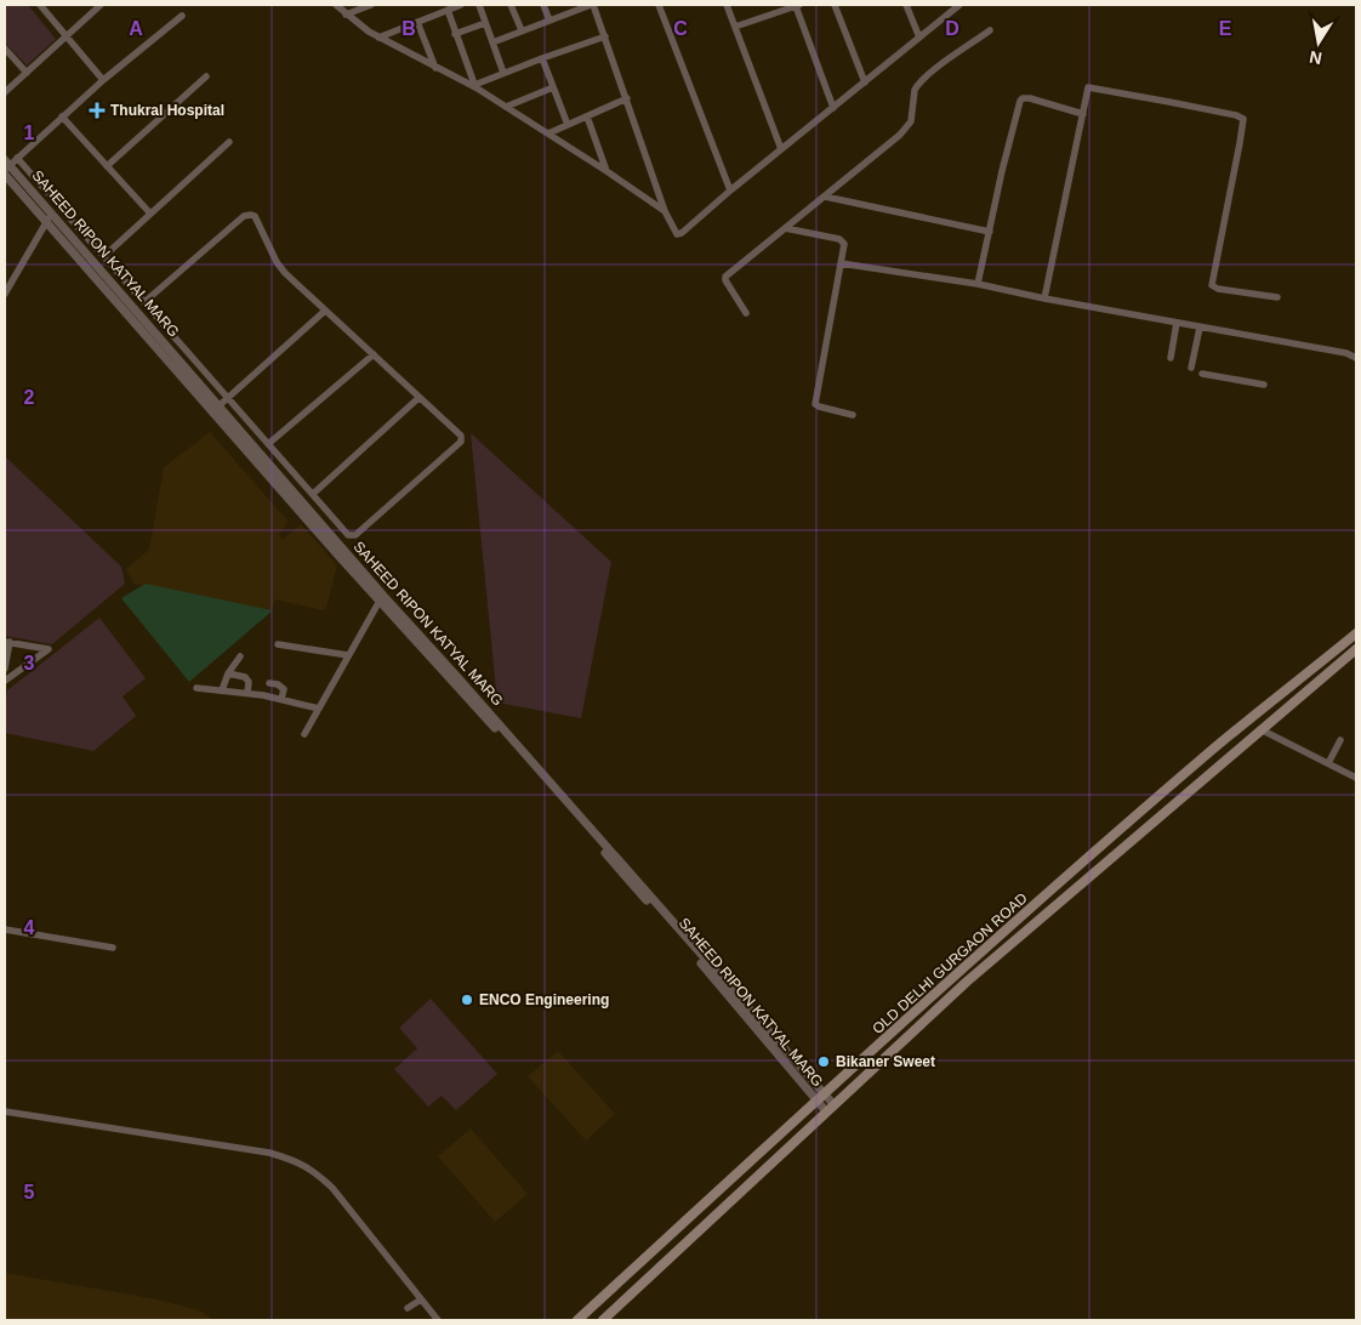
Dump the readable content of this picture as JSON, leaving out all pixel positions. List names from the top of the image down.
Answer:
{
  "streets": {
    "main road": ["OLD DELHI GURGAON ROAD"],
    "street": ["SAHEED RIPON KATYAL MARG"]
  },
  "crossings": [
    ["SAHEED RIPON KATYAL MARG", "OLD DELHI GURGAON ROAD"]
  ],
  "places": {
    "health": ["Thukral Hospital"],
    "other": ["ENCO Engineering", "Bikaner Sweet"]
  },
  "north": "bottom",
  "grid": {
    "columns": [
      "A",
      "B",
      "C",
      "D",
      "E"
    ],
    "rows": [
      "1",
      "2",
      "3",
      "4",
      "5"
    ]
  }
}
